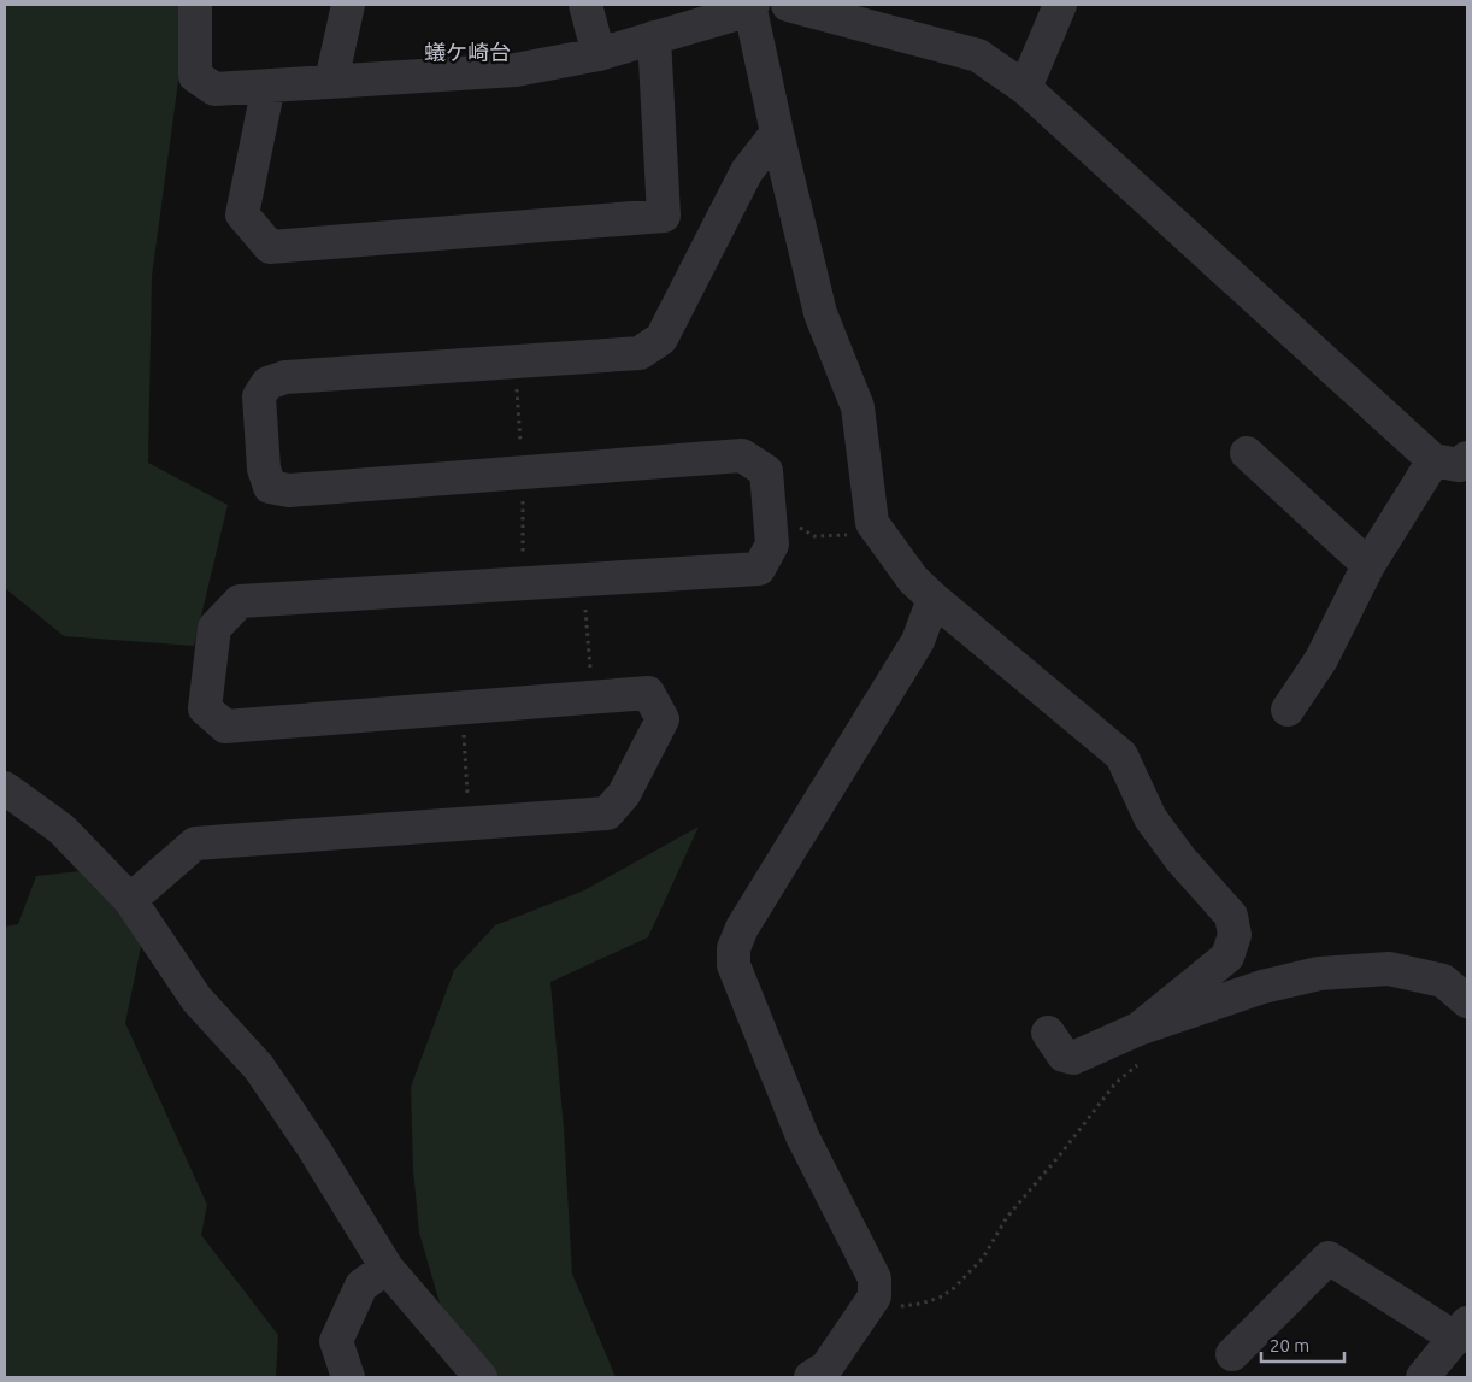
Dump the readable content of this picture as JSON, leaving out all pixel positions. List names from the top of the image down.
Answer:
{
  "districts": ["蟻ケ崎台"],
  "scale_bar": "20 m"
}
